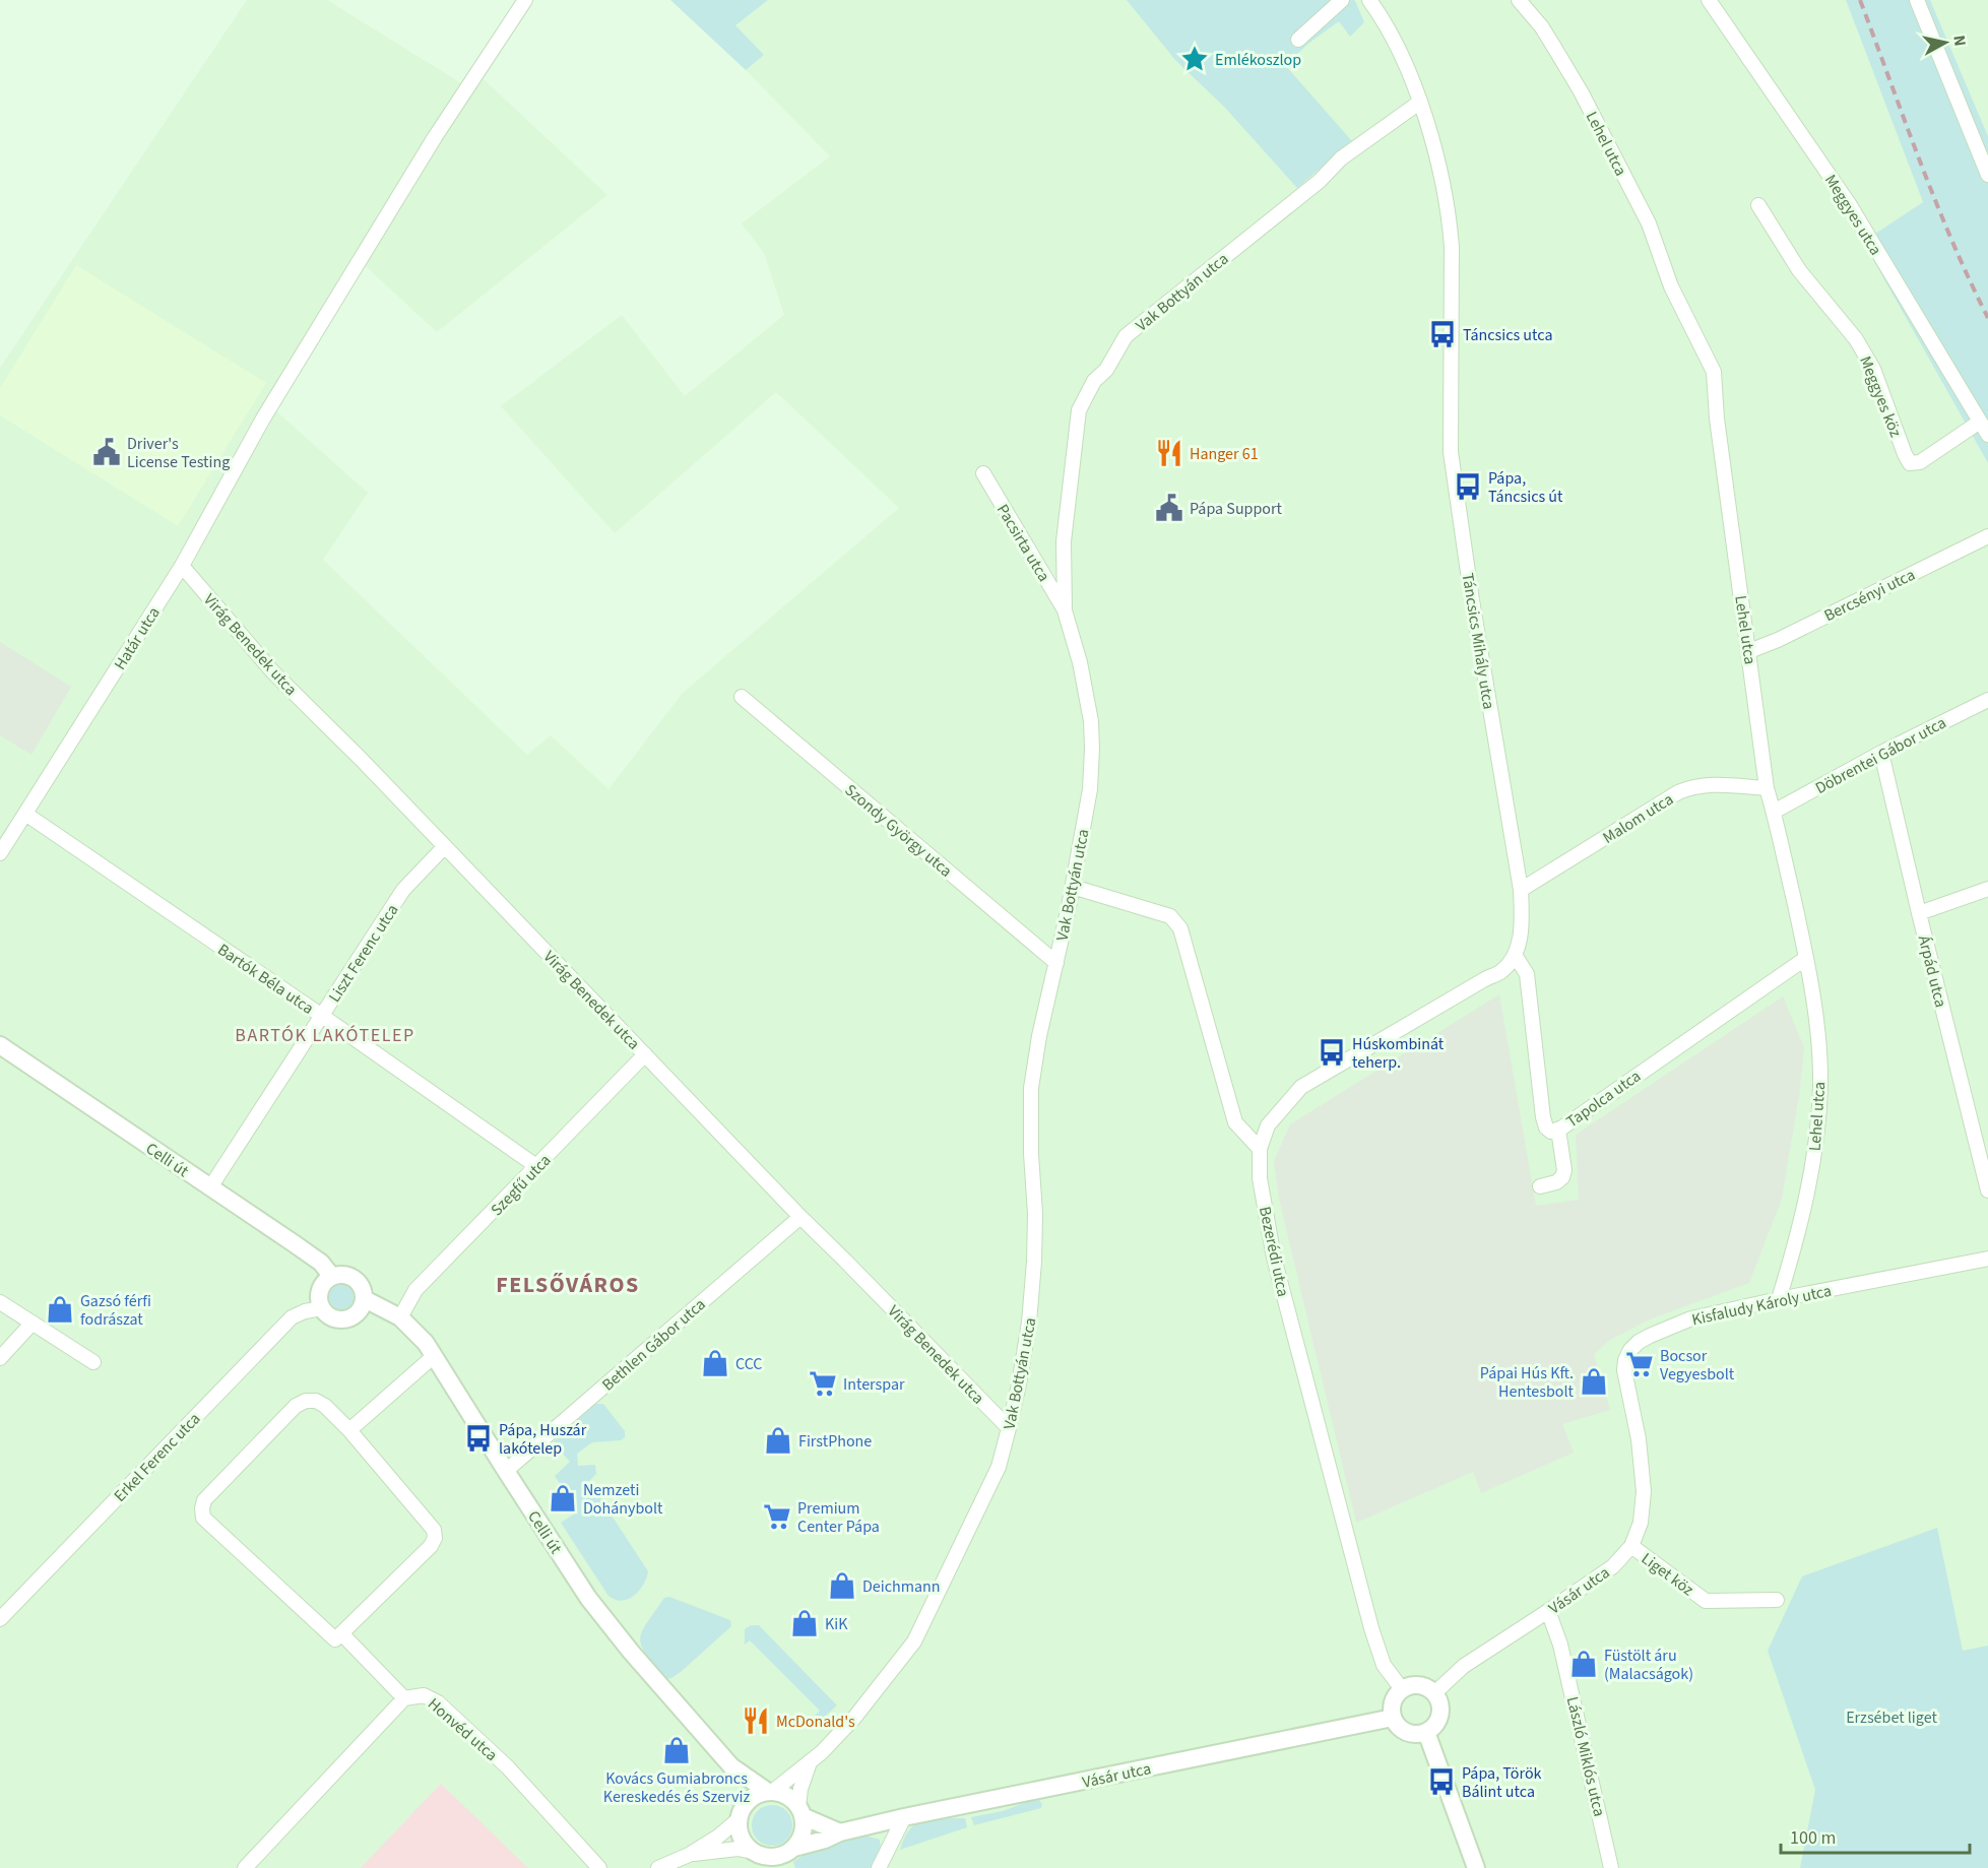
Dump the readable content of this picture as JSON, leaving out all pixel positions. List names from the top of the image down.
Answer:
{
  "streets": {
    "street": [
      "Lehel utca",
      "Meggyes utca",
      "Vak Bottyán utca",
      "Meggyes köz",
      "Pacsirta utca",
      "Bercsényi utca",
      "Határ utca",
      "Táncsics Mihály utca",
      "Virág Benedek utca",
      "Döbrentei Gábor utca",
      "Malom utca",
      "Szondy György utca",
      "Liszt Ferenc utca",
      "Árpád utca",
      "Bartók Béla utca",
      "Tapolca utca",
      "Celli út",
      "Szegfű utca",
      "Bezerédi utca",
      "Kisfaludy Károly utca",
      "Bethlen Gábor utca",
      "Erkel Ferenc utca",
      "Liget köz",
      "Vásár utca",
      "Honvéd utca",
      "László Miklós utca"
    ]
  },
  "crossings": [
    ["Lehel utca", "Bercsényi utca"],
    ["Lehel utca", "Döbrentei Gábor utca"],
    ["Lehel utca", "Malom utca"],
    ["Lehel utca", "Tapolca utca"],
    ["Lehel utca", "Kisfaludy Károly utca"],
    ["Meggyes utca", "Meggyes köz"],
    ["Vak Bottyán utca", "Pacsirta utca"],
    ["Vak Bottyán utca", "Táncsics Mihály utca"],
    ["Vak Bottyán utca", "Virág Benedek utca"],
    ["Vak Bottyán utca", "Szondy György utca"],
    ["Vak Bottyán utca", "Celli út"],
    ["Vak Bottyán utca", "Vásár utca"],
    ["Határ utca", "Virág Benedek utca"],
    ["Határ utca", "Bartók Béla utca"],
    ["Táncsics Mihály utca", "Malom utca"],
    ["Táncsics Mihály utca", "Tapolca utca"],
    ["Virág Benedek utca", "Liszt Ferenc utca"],
    ["Virág Benedek utca", "Szegfű utca"],
    ["Virág Benedek utca", "Bethlen Gábor utca"],
    ["Döbrentei Gábor utca", "Árpád utca"],
    ["Liszt Ferenc utca", "Bartók Béla utca"],
    ["Liszt Ferenc utca", "Celli út"],
    ["Bartók Béla utca", "Szegfű utca"],
    ["Celli út", "Szegfű utca"],
    ["Celli út", "Bethlen Gábor utca"],
    ["Celli út", "Erkel Ferenc utca"],
    ["Celli út", "Vásár utca"],
    ["Bezerédi utca", "Vásár utca"],
    ["Kisfaludy Károly utca", "Liget köz"],
    ["Kisfaludy Károly utca", "Vásár utca"],
    ["Liget köz", "Vásár utca"],
    ["Vásár utca", "László Miklós utca"]
  ],
  "districts": ["BARTÓK LAKÓTELEP", "FELSŐVÁROS"],
  "parks": ["Erzsébet liget"],
  "places": {
    "place": ["Emlékoszlop"],
    "bus stop": [
      "Táncsics utca",
      "Pápa, Táncsics út",
      "Húskombinát teherp.",
      "Pápa, Huszár lakótelep",
      "Pápa, Török Bálint utca"
    ],
    "public building": ["Driver's License Testing", "Pápa Support"],
    "restaurant": ["Hanger 61", "McDonald's"],
    "shop": [
      "Gazsó férfi fodrászat",
      "CCC",
      "Pápai Hús Kft. Hentesbolt",
      "FirstPhone",
      "Nemzeti Dohánybolt",
      "Deichmann",
      "KiK",
      "Füstölt áru (Malacságok)",
      "Kovács Gumiabroncs Kereskedés és Szerviz"
    ],
    "supermarket": ["Bocsor Vegyesbolt", "Interspar", "Premium Center Pápa"]
  },
  "scale_bar": "100 m",
  "north": "right"
}
